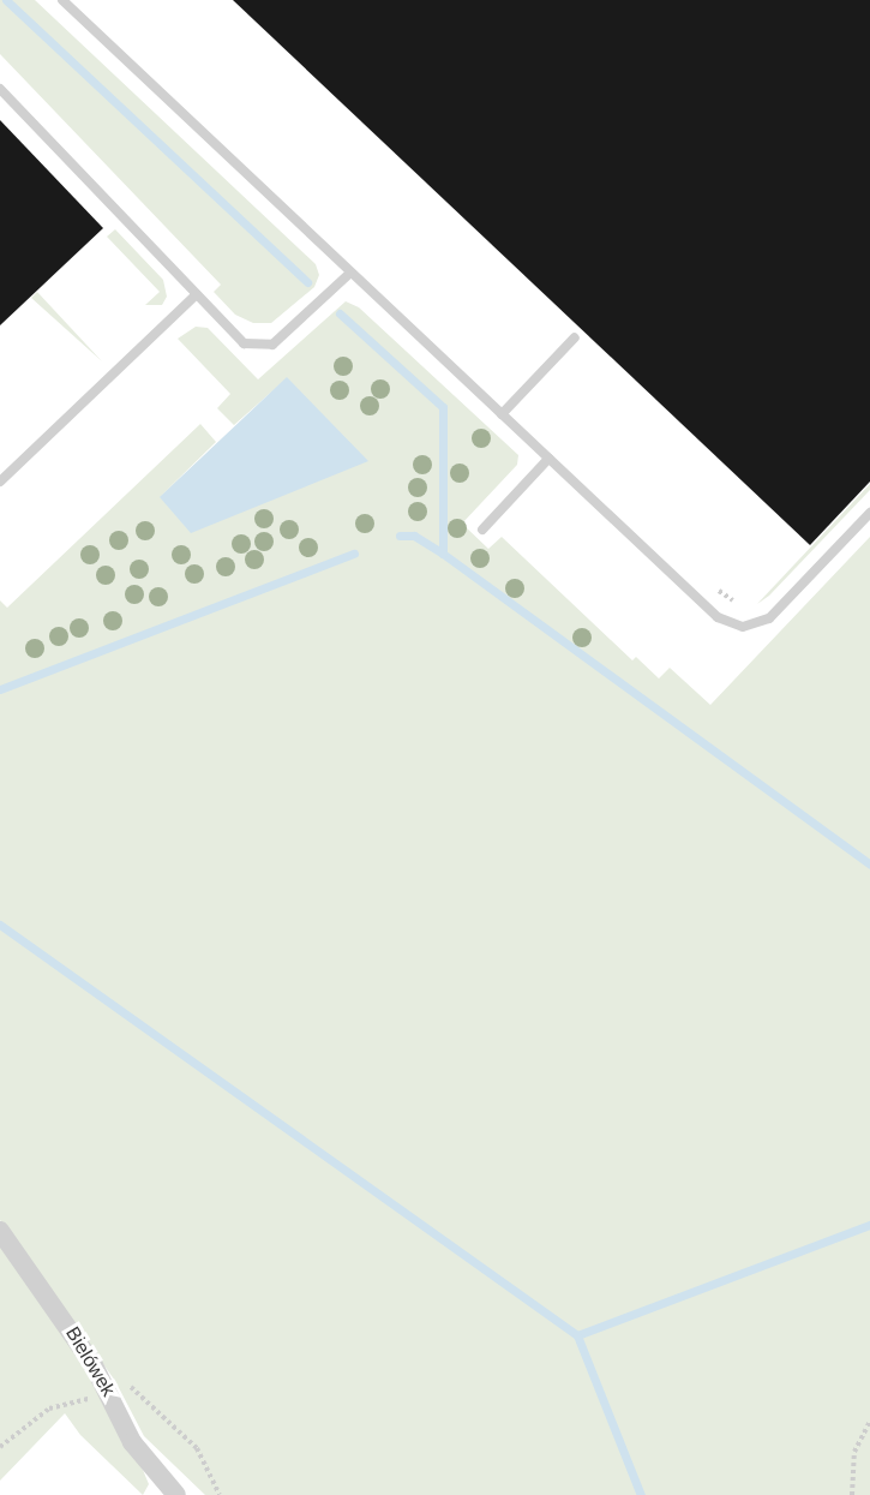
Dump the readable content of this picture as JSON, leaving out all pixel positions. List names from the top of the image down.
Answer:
{
  "streets": {
    "street": ["Bielówek"]
  }
}
